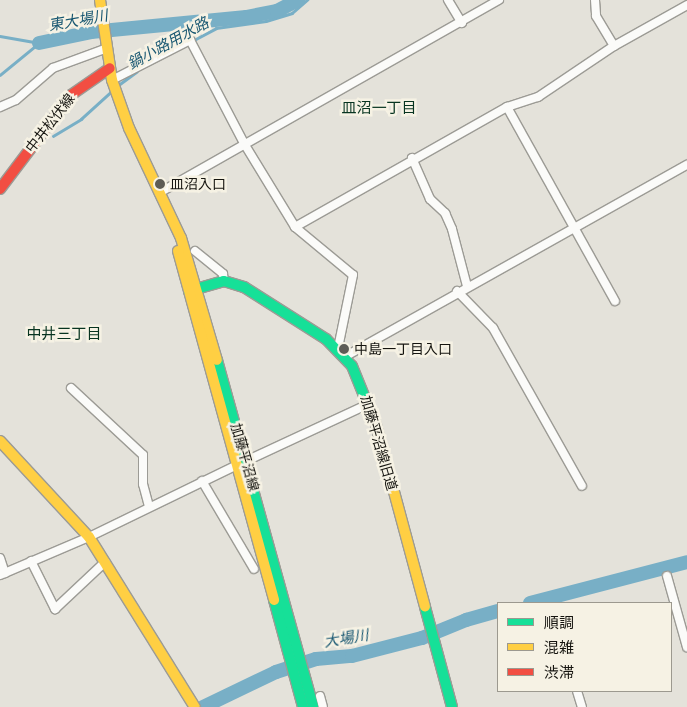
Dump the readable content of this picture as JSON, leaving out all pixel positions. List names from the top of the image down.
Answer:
{
  "streets": {
    "main road": ["中井松伏線", "加藤平沼線旧道", "加藤平沼線"]
  },
  "crossings": [
    ["中井松伏線", "加藤平沼線"]
  ],
  "districts": ["皿沼一丁目", "中井三丁目"],
  "water": ["東大場川", "鍋小路用水路", "大場川"],
  "places": ["皿沼入口", "中島一丁目入口"],
  "legend": ["順調", "混雑", "渋滞"]
}
